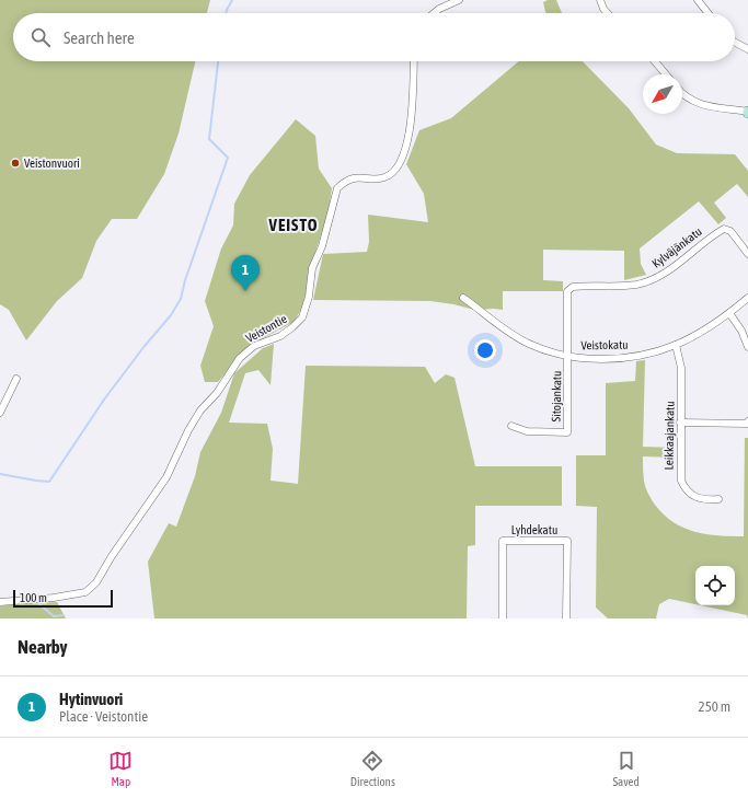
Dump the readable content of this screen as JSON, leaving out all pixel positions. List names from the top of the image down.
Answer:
{
  "streets": {
    "street": [
      "Kylväjänkatu",
      "Veistontie",
      "Veistokatu",
      "Sitojankatu",
      "Leikkaajankatu",
      "Lyhdekatu"
    ]
  },
  "crossings": [
    ["Kylväjänkatu", "Veistokatu"],
    ["Kylväjänkatu", "Sitojankatu"],
    ["Veistokatu", "Sitojankatu"],
    ["Veistokatu", "Leikkaajankatu"]
  ],
  "districts": ["VEISTO"],
  "places": ["Veistonvuori"],
  "scale_bar": "100 m",
  "north": "bottom left",
  "page": {
    "search": "Search here",
    "pins": "1",
    "scale": "100 m",
    "heading": "Nearby",
    "list": [
      {
        "mark": "1",
        "name": "Hytinvuori",
        "note": "Place · Veistontie",
        "value": "250 m"
      }
    ],
    "nav": ["Map", "Directions", "Saved"]
  }
}
